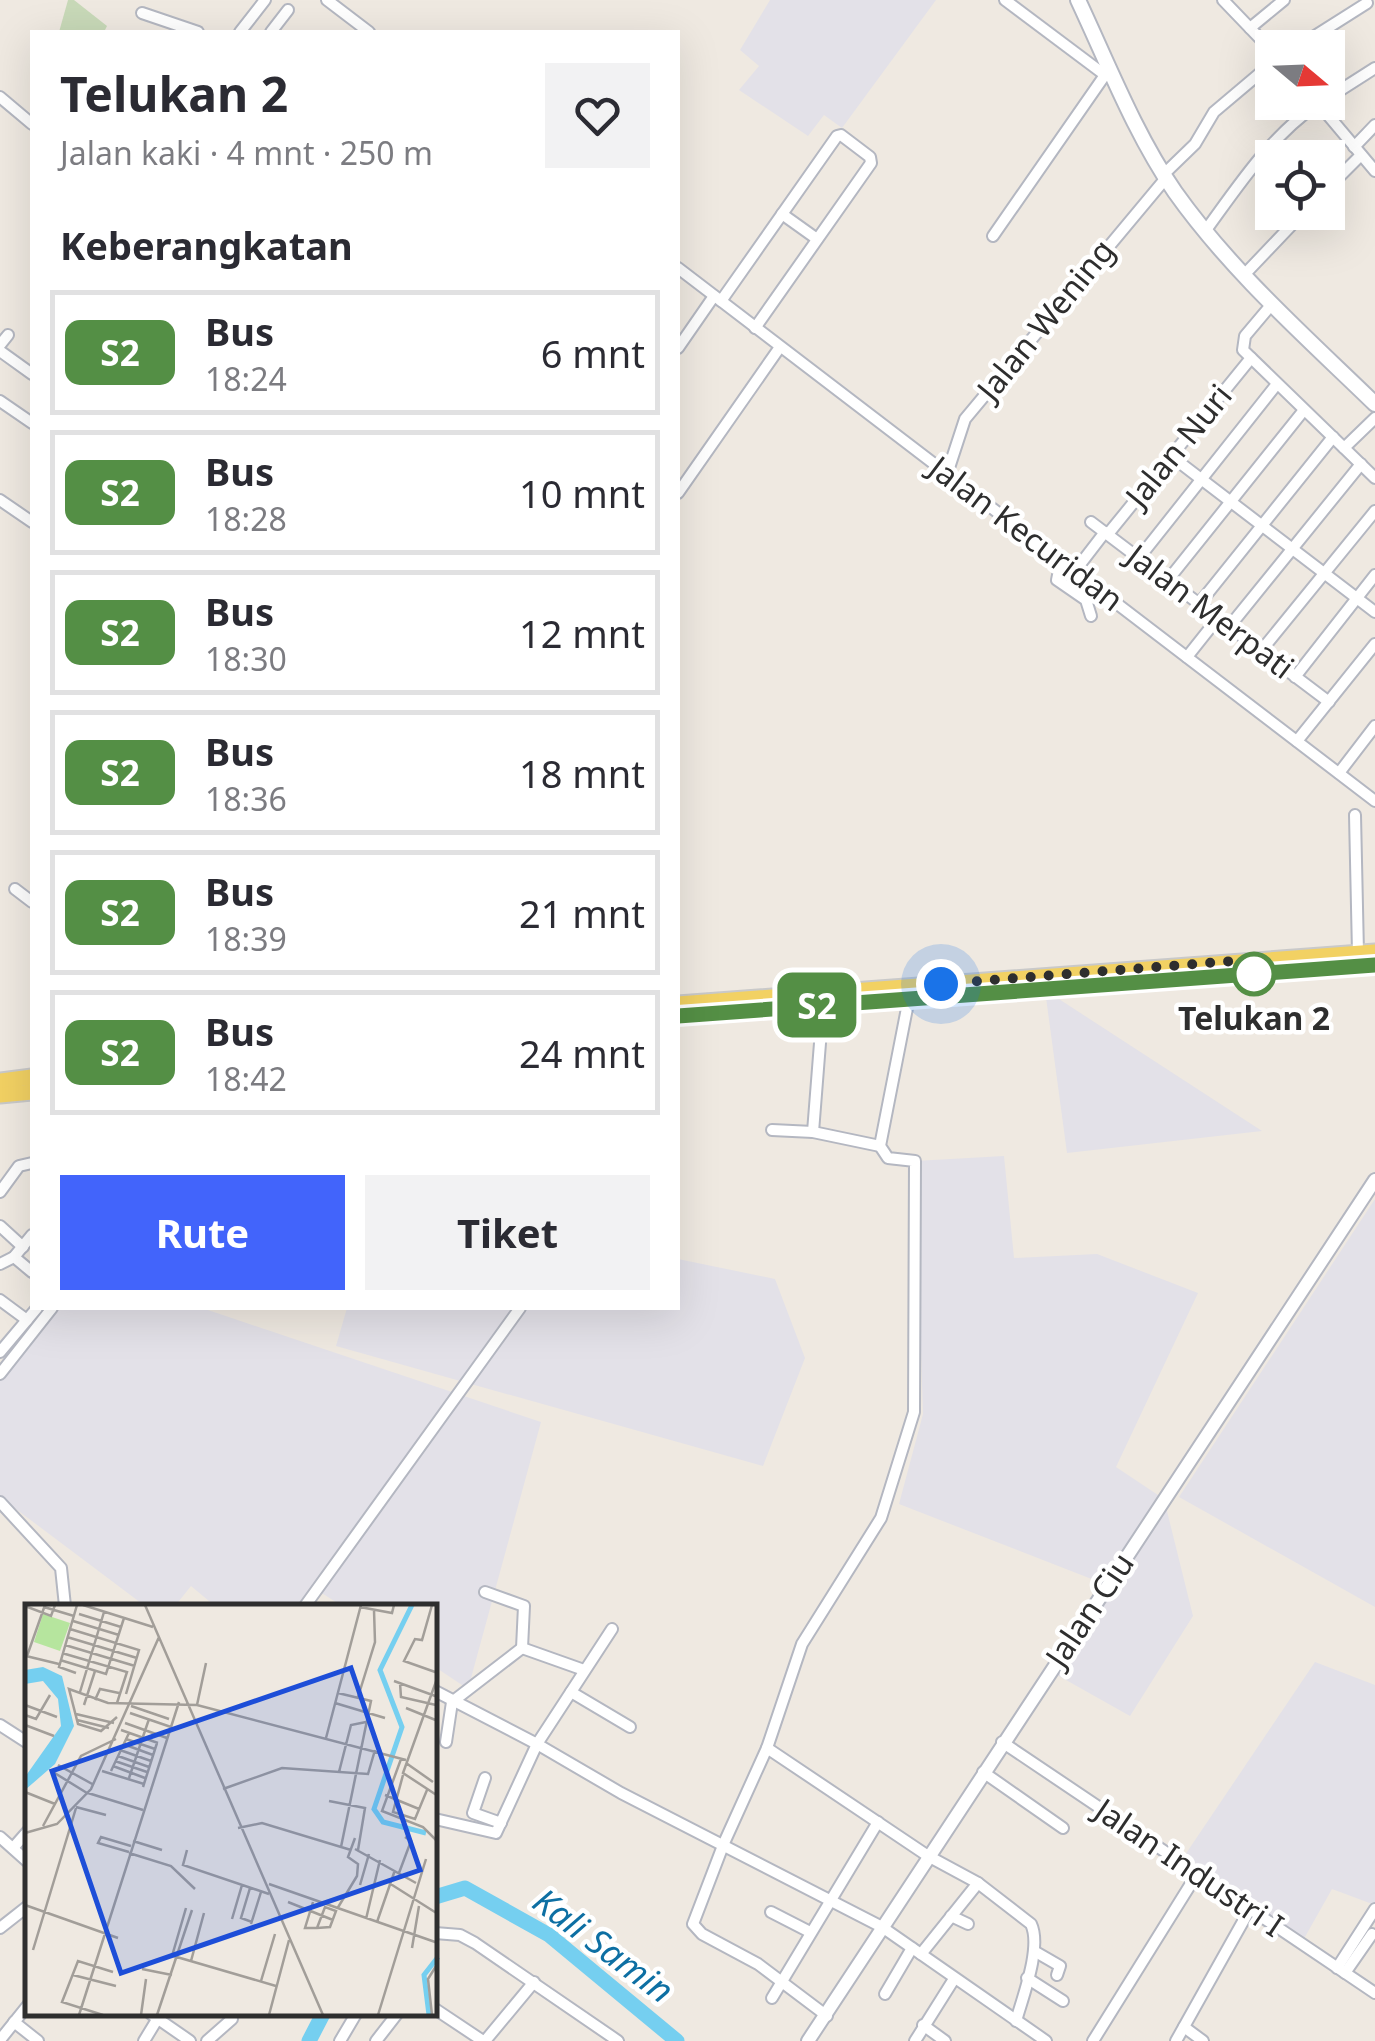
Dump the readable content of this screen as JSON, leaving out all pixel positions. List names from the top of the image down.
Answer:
{
  "streets": {
    "street": [
      "Jalan Wening",
      "Jalan Nuri",
      "Jalan Kecuridan",
      "Jalan Merpati",
      "Jalan Ciu",
      "Jalan Industri I"
    ]
  },
  "crossings": [
    ["Jalan Wening", "Jalan Kecuridan"],
    ["Jalan Nuri", "Jalan Kecuridan"],
    ["Jalan Nuri", "Jalan Merpati"],
    ["Jalan Ciu", "Jalan Industri I"]
  ],
  "water": ["Kali Samin"],
  "places": ["Telukan 2"],
  "lines": ["bus line S2"],
  "north": "right",
  "page": {
    "on_map": "S2",
    "heading": [
      ["Telukan 2", "Jalan kaki · 4 mnt · 250 m"],
      "Keberangkatan"
    ],
    "list": [
      {
        "mark": "S2",
        "name": "Bus",
        "note": "18:24",
        "value": "6 mnt"
      },
      {
        "mark": "S2",
        "name": "Bus",
        "note": "18:28",
        "value": "10 mnt"
      },
      {
        "mark": "S2",
        "name": "Bus",
        "note": "18:30",
        "value": "12 mnt"
      },
      {
        "mark": "S2",
        "name": "Bus",
        "note": "18:36",
        "value": "18 mnt"
      },
      {
        "mark": "S2",
        "name": "Bus",
        "note": "18:39",
        "value": "21 mnt"
      },
      {
        "mark": "S2",
        "name": "Bus",
        "note": "18:42",
        "value": "24 mnt"
      }
    ],
    "buttons": ["Rute", "Tiket"]
  }
}
